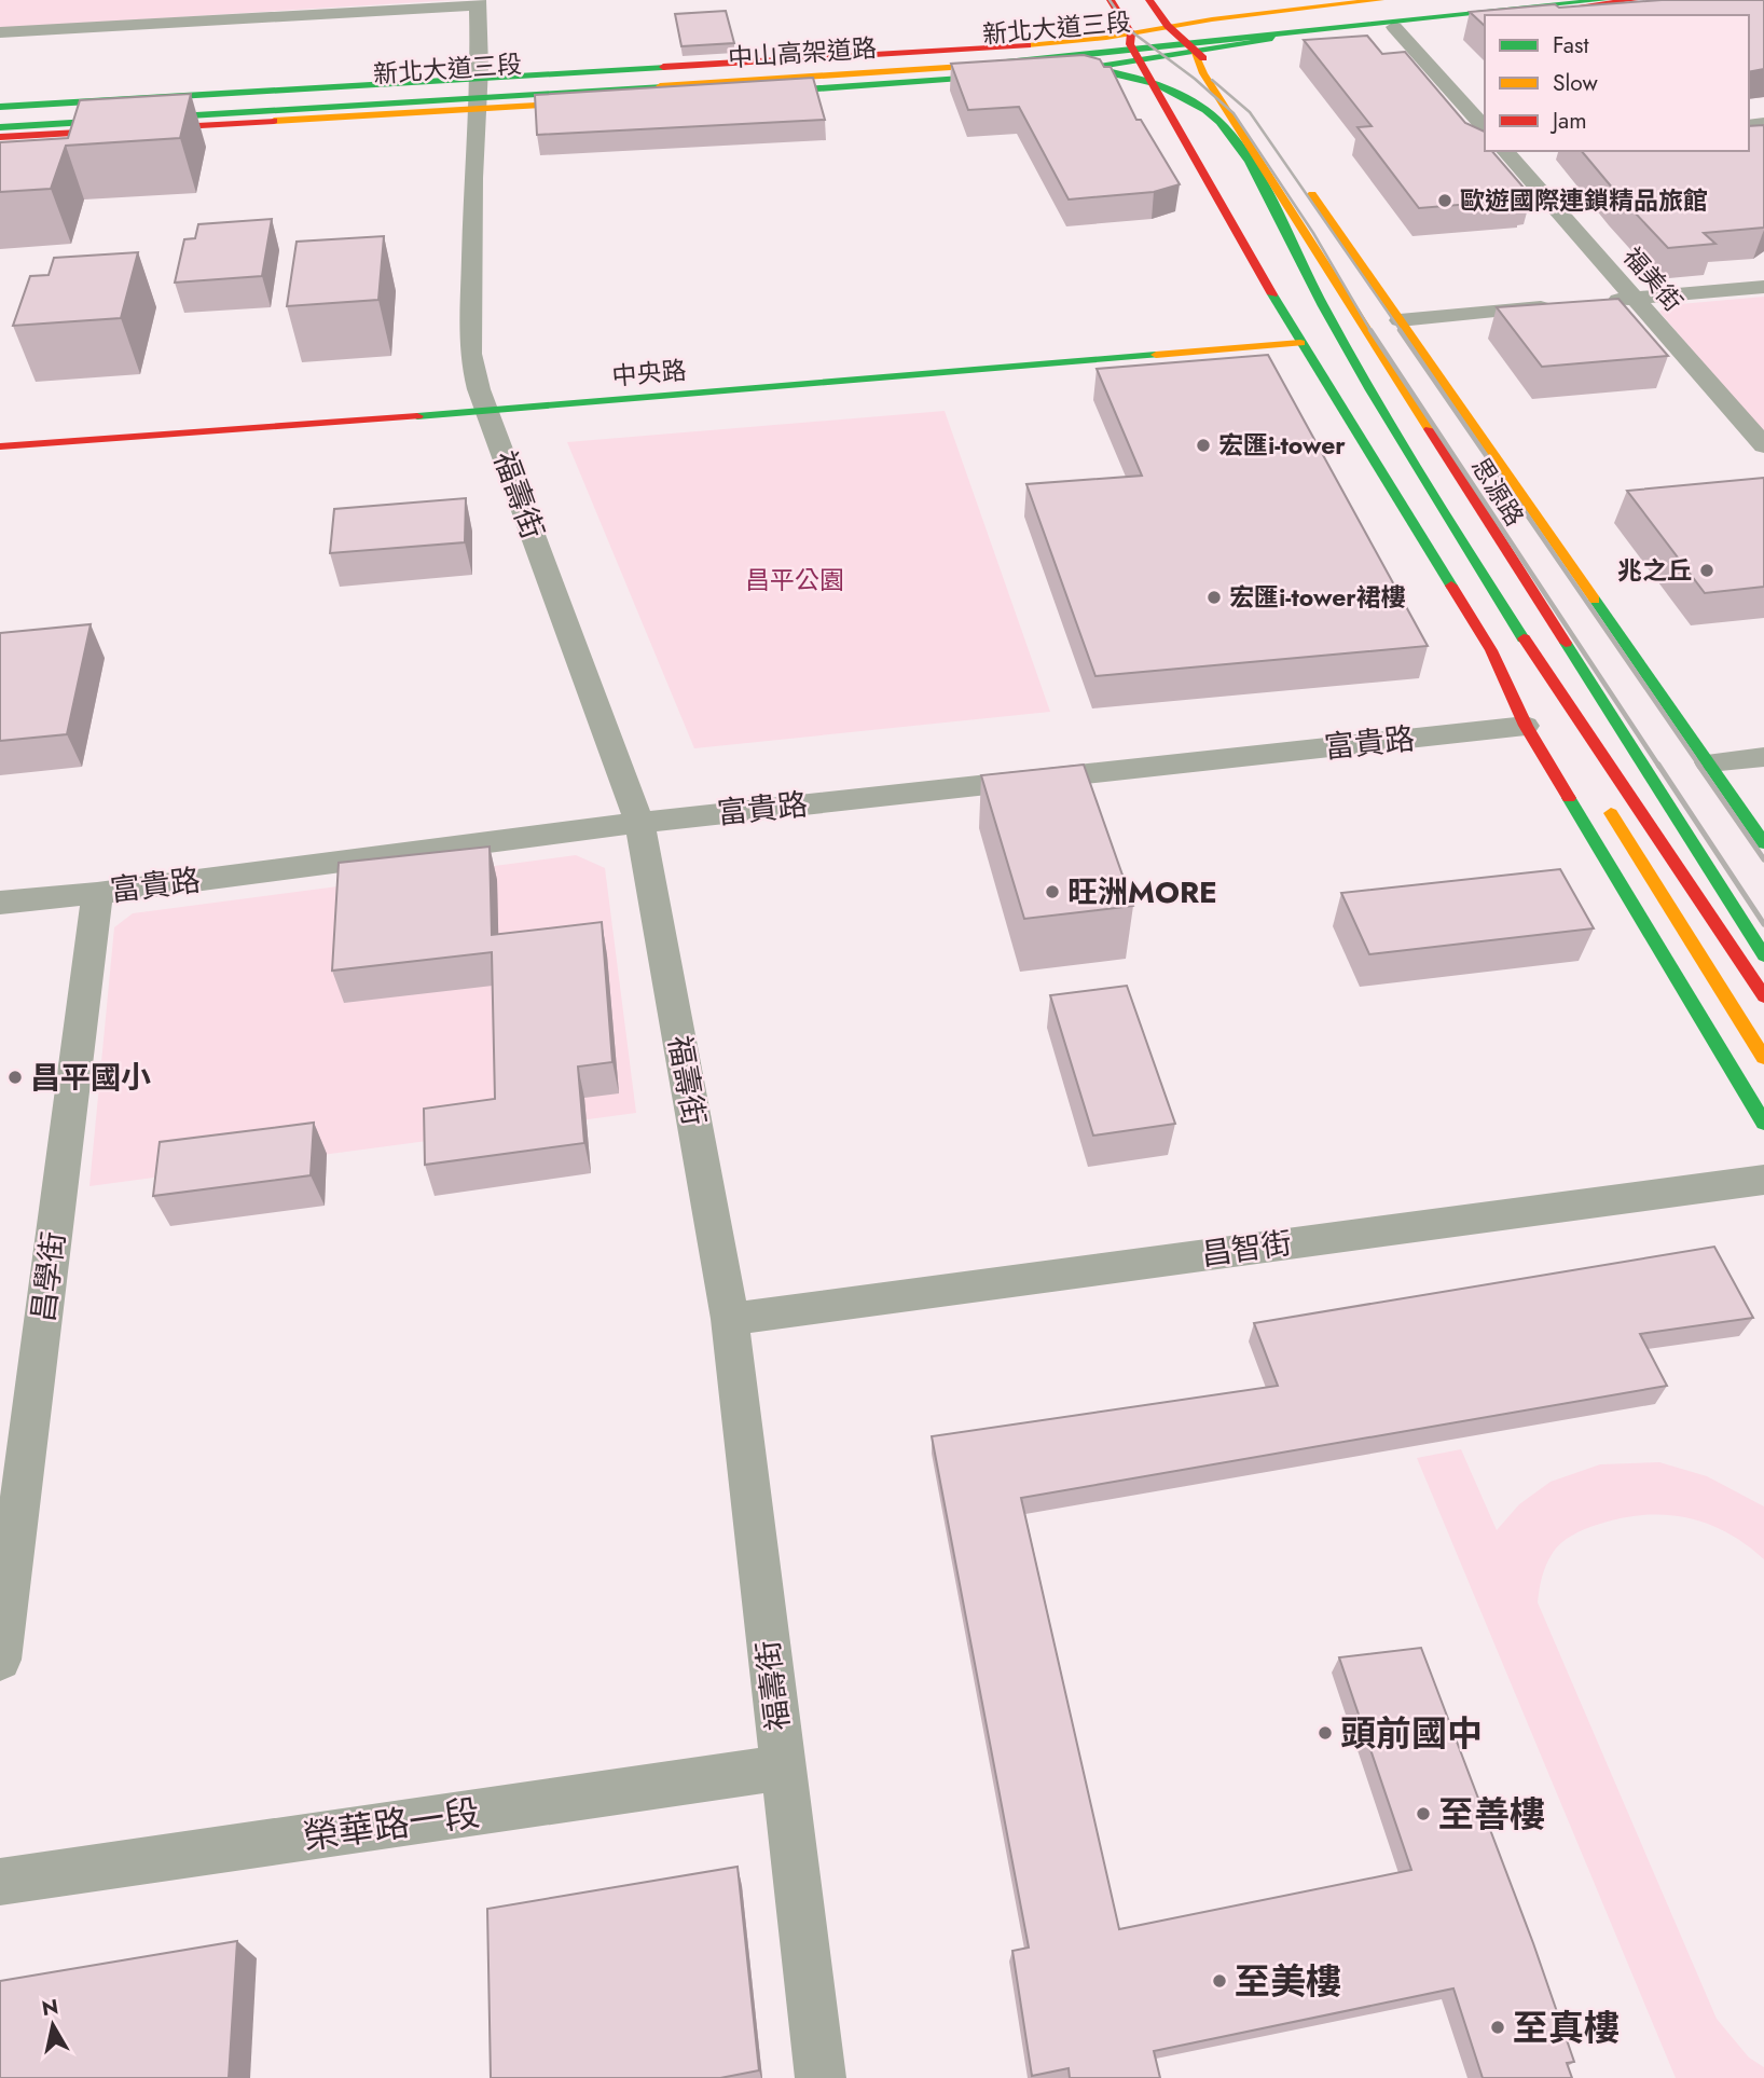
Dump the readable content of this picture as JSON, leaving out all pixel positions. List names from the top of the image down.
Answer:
{
  "streets": {
    "main road": [
      "新北大道三段",
      "中山高架道路",
      "中央路",
      "思源路"
    ],
    "street": [
      "福美街",
      "福壽街",
      "富貴路",
      "昌智街",
      "昌學街",
      "榮華路一段"
    ]
  },
  "crossings": [
    ["新北大道三段", "思源路"],
    ["新北大道三段", "福壽街"],
    ["中央路", "福壽街"],
    ["福壽街", "富貴路"],
    ["福壽街", "昌智街"],
    ["福壽街", "榮華路一段"],
    ["富貴路", "昌學街"]
  ],
  "parks": ["昌平公園"],
  "places": [
    "歐遊國際連鎖精品旅館",
    "宏匯i-tower",
    "兆之丘",
    "宏匯i-tower裙樓",
    "旺洲MORE",
    "昌平國小",
    "頭前國中",
    "至善樓",
    "至美樓",
    "至真樓"
  ],
  "legend": ["Fast", "Slow", "Jam"],
  "north": "top"
}
